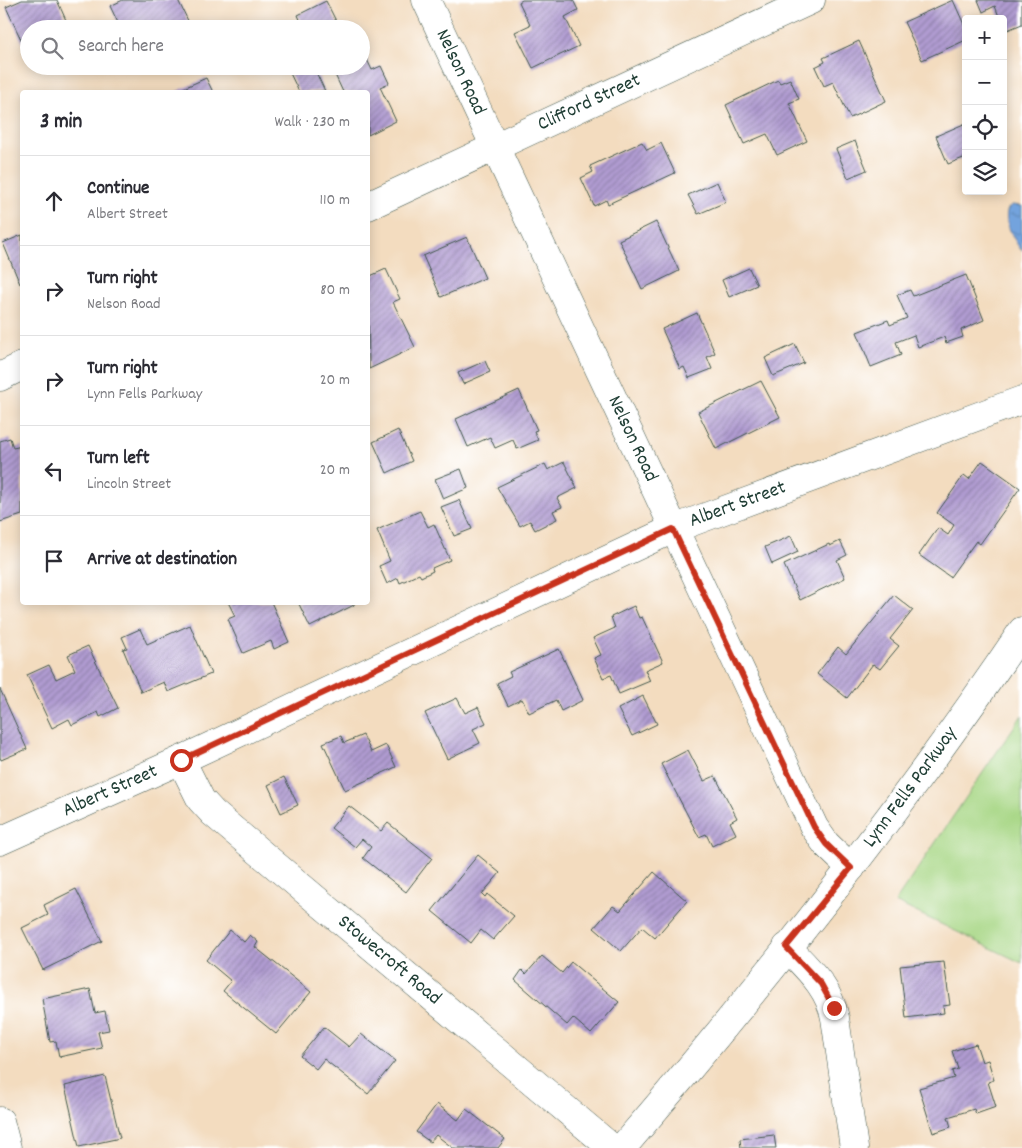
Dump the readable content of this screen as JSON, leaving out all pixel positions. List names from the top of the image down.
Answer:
{
  "streets": {
    "street": [
      "Nelson Road",
      "Clifford Street",
      "Albert Street",
      "Lynn Fells Parkway",
      "Stowecroft Road"
    ]
  },
  "crossings": [
    ["Nelson Road", "Clifford Street"],
    ["Nelson Road", "Albert Street"],
    ["Nelson Road", "Lynn Fells Parkway"],
    ["Albert Street", "Stowecroft Road"]
  ],
  "page": {
    "map_buttons": ["+", "−"],
    "search": "Search here",
    "heading": ["3 min", "Walk · 230 m"],
    "list": [
      ["Continue", "Albert Street", "110 m"],
      ["Turn right", "Nelson Road", "80 m"],
      ["Turn right", "Lynn Fells Parkway", "20 m"],
      ["Turn left", "Lincoln Street", "20 m"],
      "Arrive at destination"
    ]
  }
}
